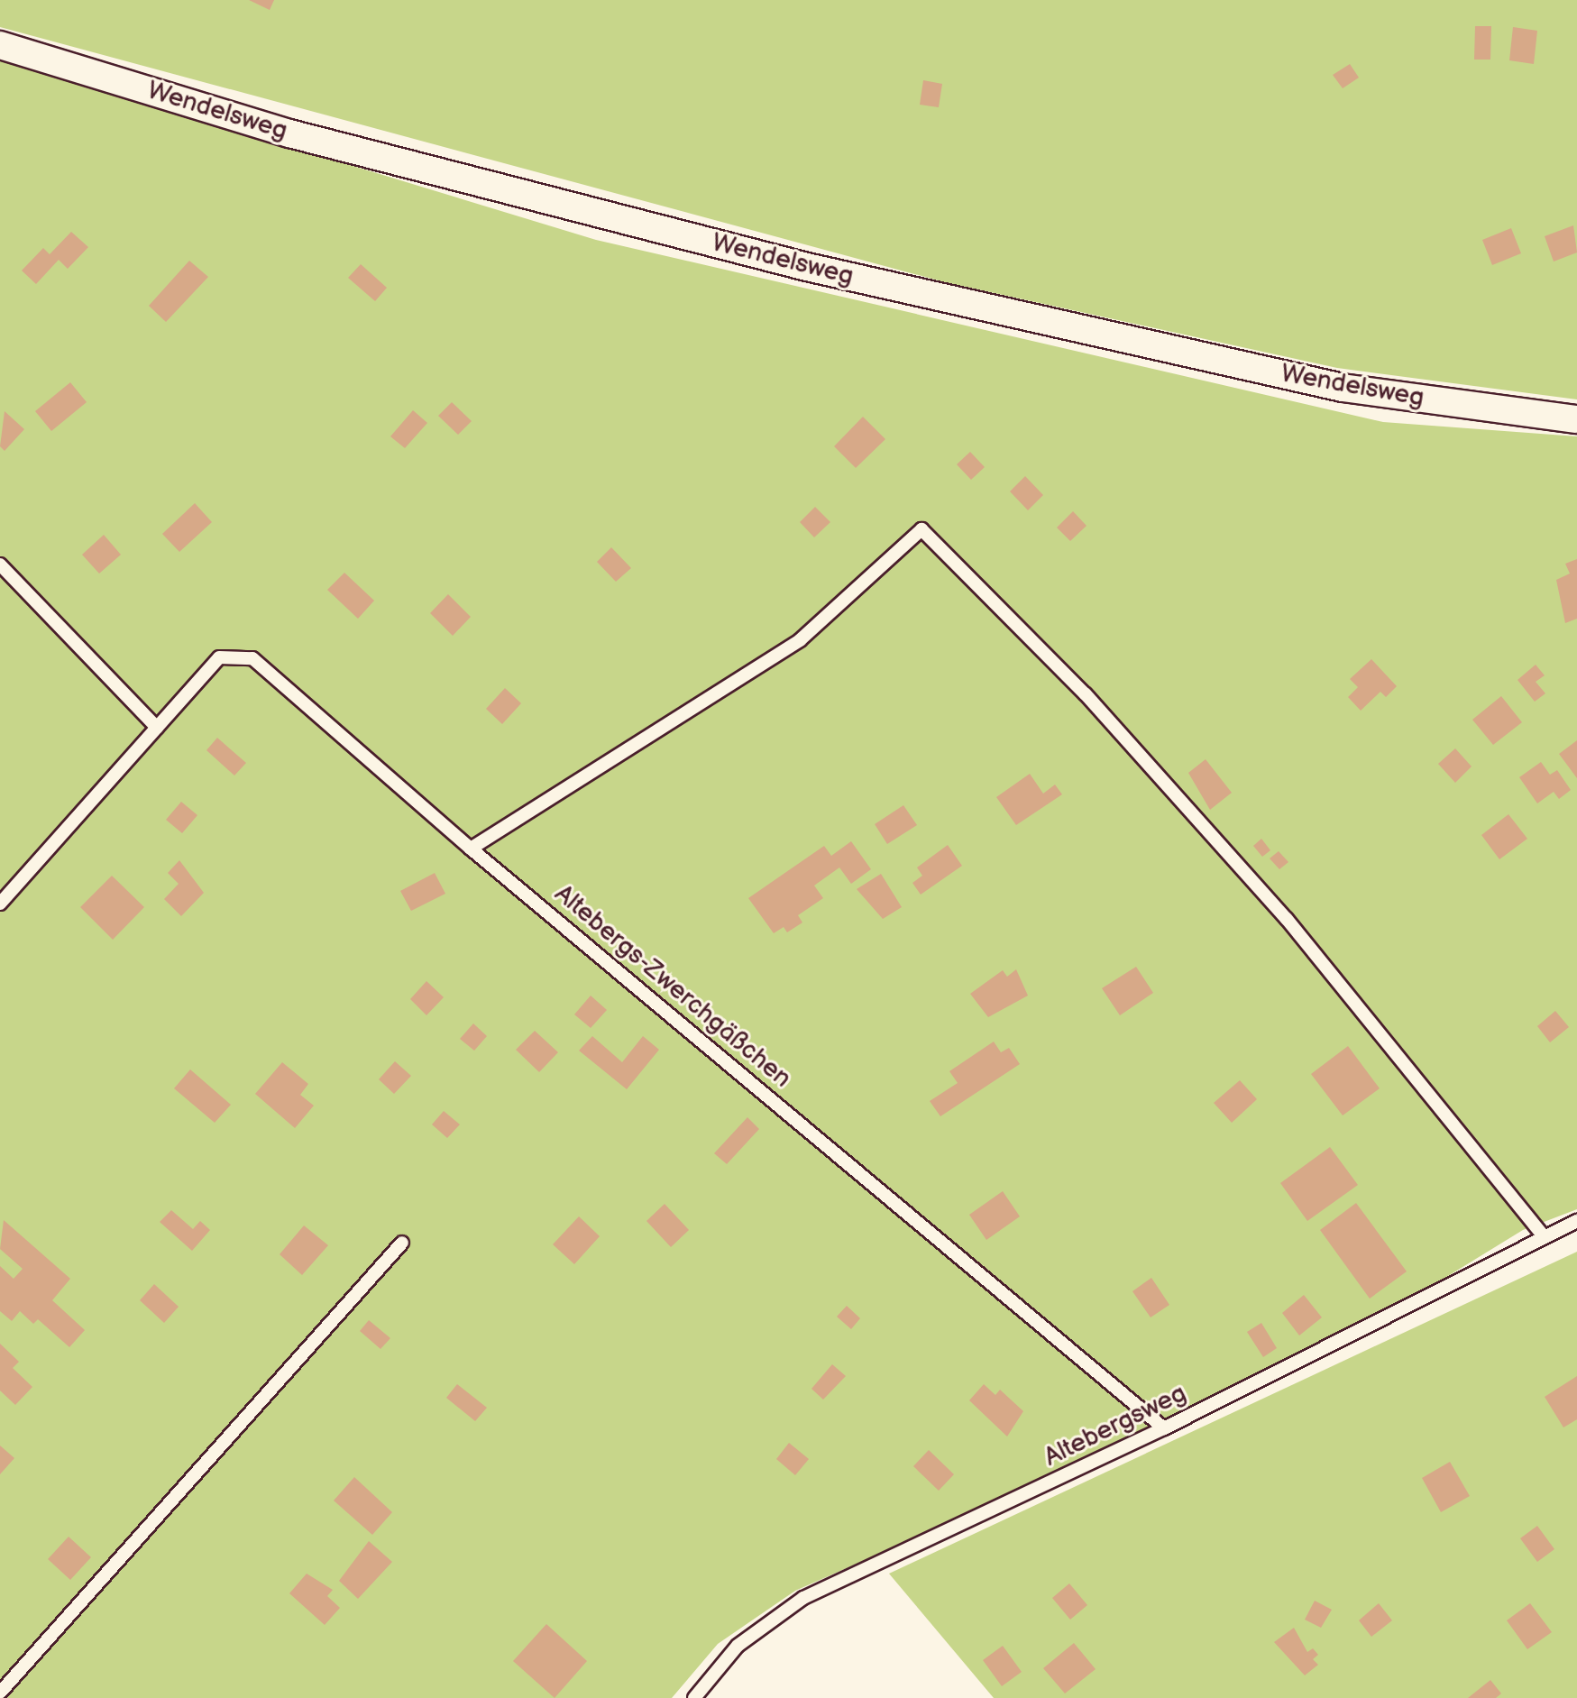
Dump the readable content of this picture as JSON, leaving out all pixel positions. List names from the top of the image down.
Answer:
{
  "streets": {
    "street": ["Wendelsweg"],
    "lane": ["Altebergs-Zwerchgäßchen", "Altebergsweg"]
  },
  "crossings": [
    ["Altebergs-Zwerchgäßchen", "Altebergsweg"]
  ]
}
